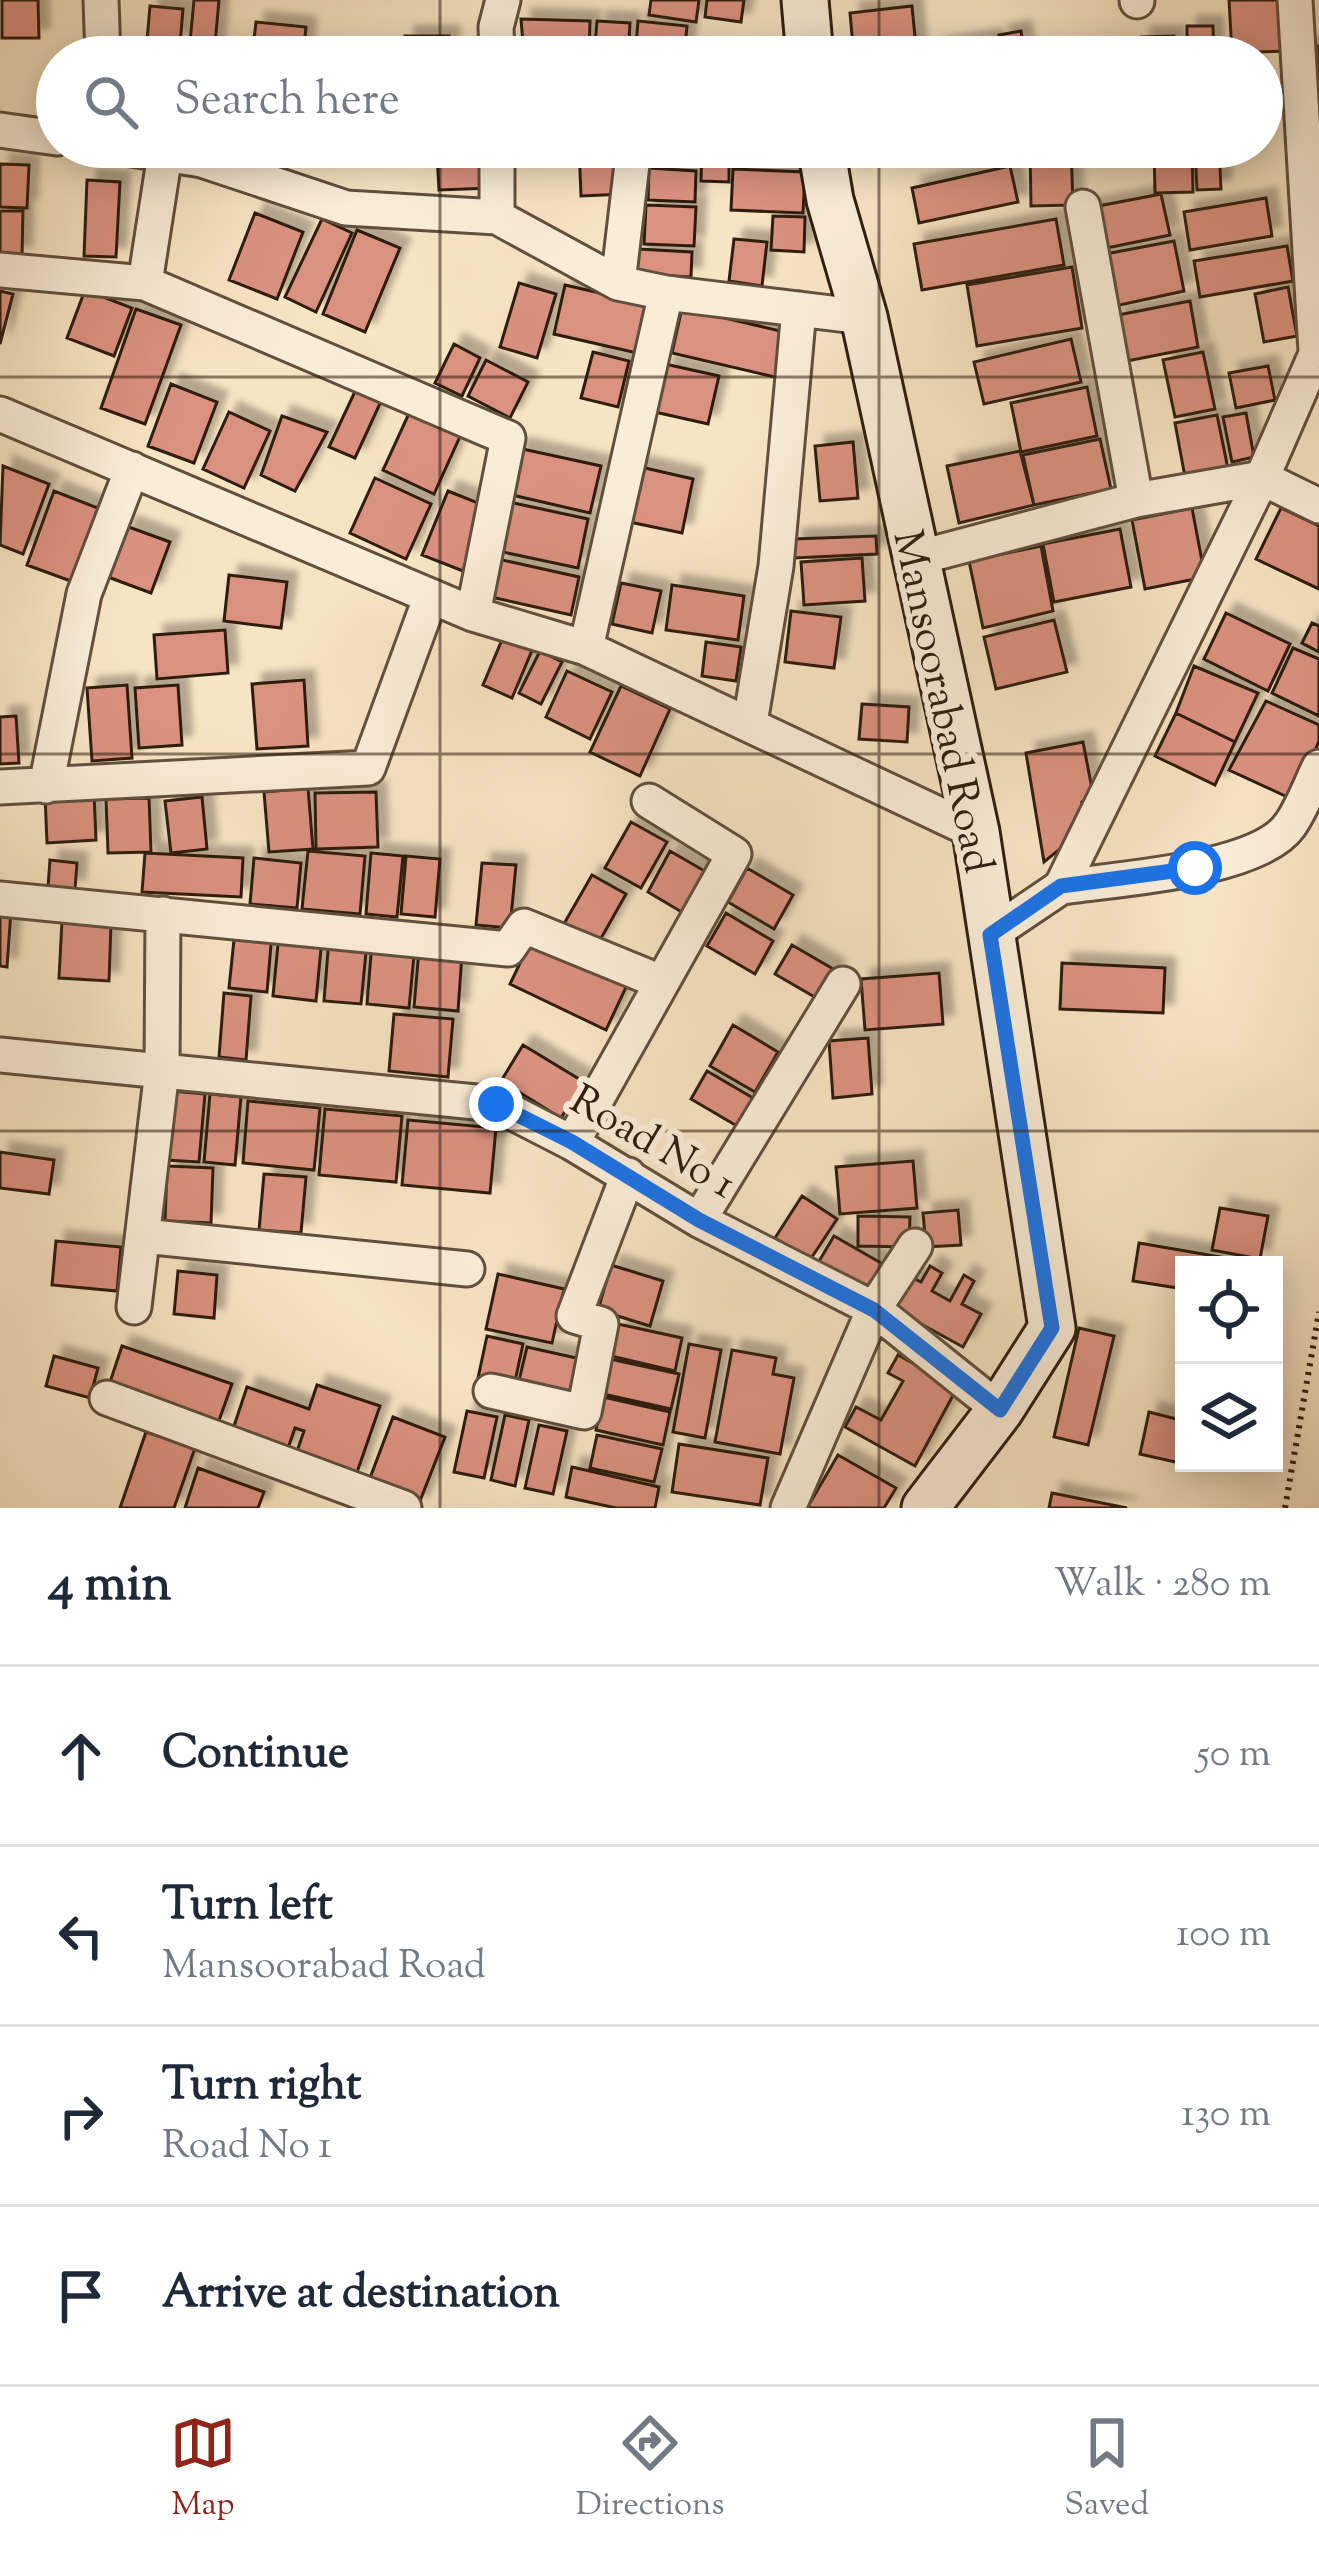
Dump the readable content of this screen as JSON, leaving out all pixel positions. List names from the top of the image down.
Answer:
{
  "streets": {
    "street": ["Mansoorabad Road", "Road No 1"]
  },
  "crossings": [
    ["Mansoorabad Road", "Road No 1"]
  ],
  "page": {
    "search": "Search here",
    "heading": ["4 min", "Walk · 280 m"],
    "list": [
      ["Continue", "50 m"],
      ["Turn left", "Mansoorabad Road", "100 m"],
      ["Turn right", "Road No 1", "130 m"],
      "Arrive at destination"
    ],
    "nav": ["Map", "Directions", "Saved"]
  }
}
